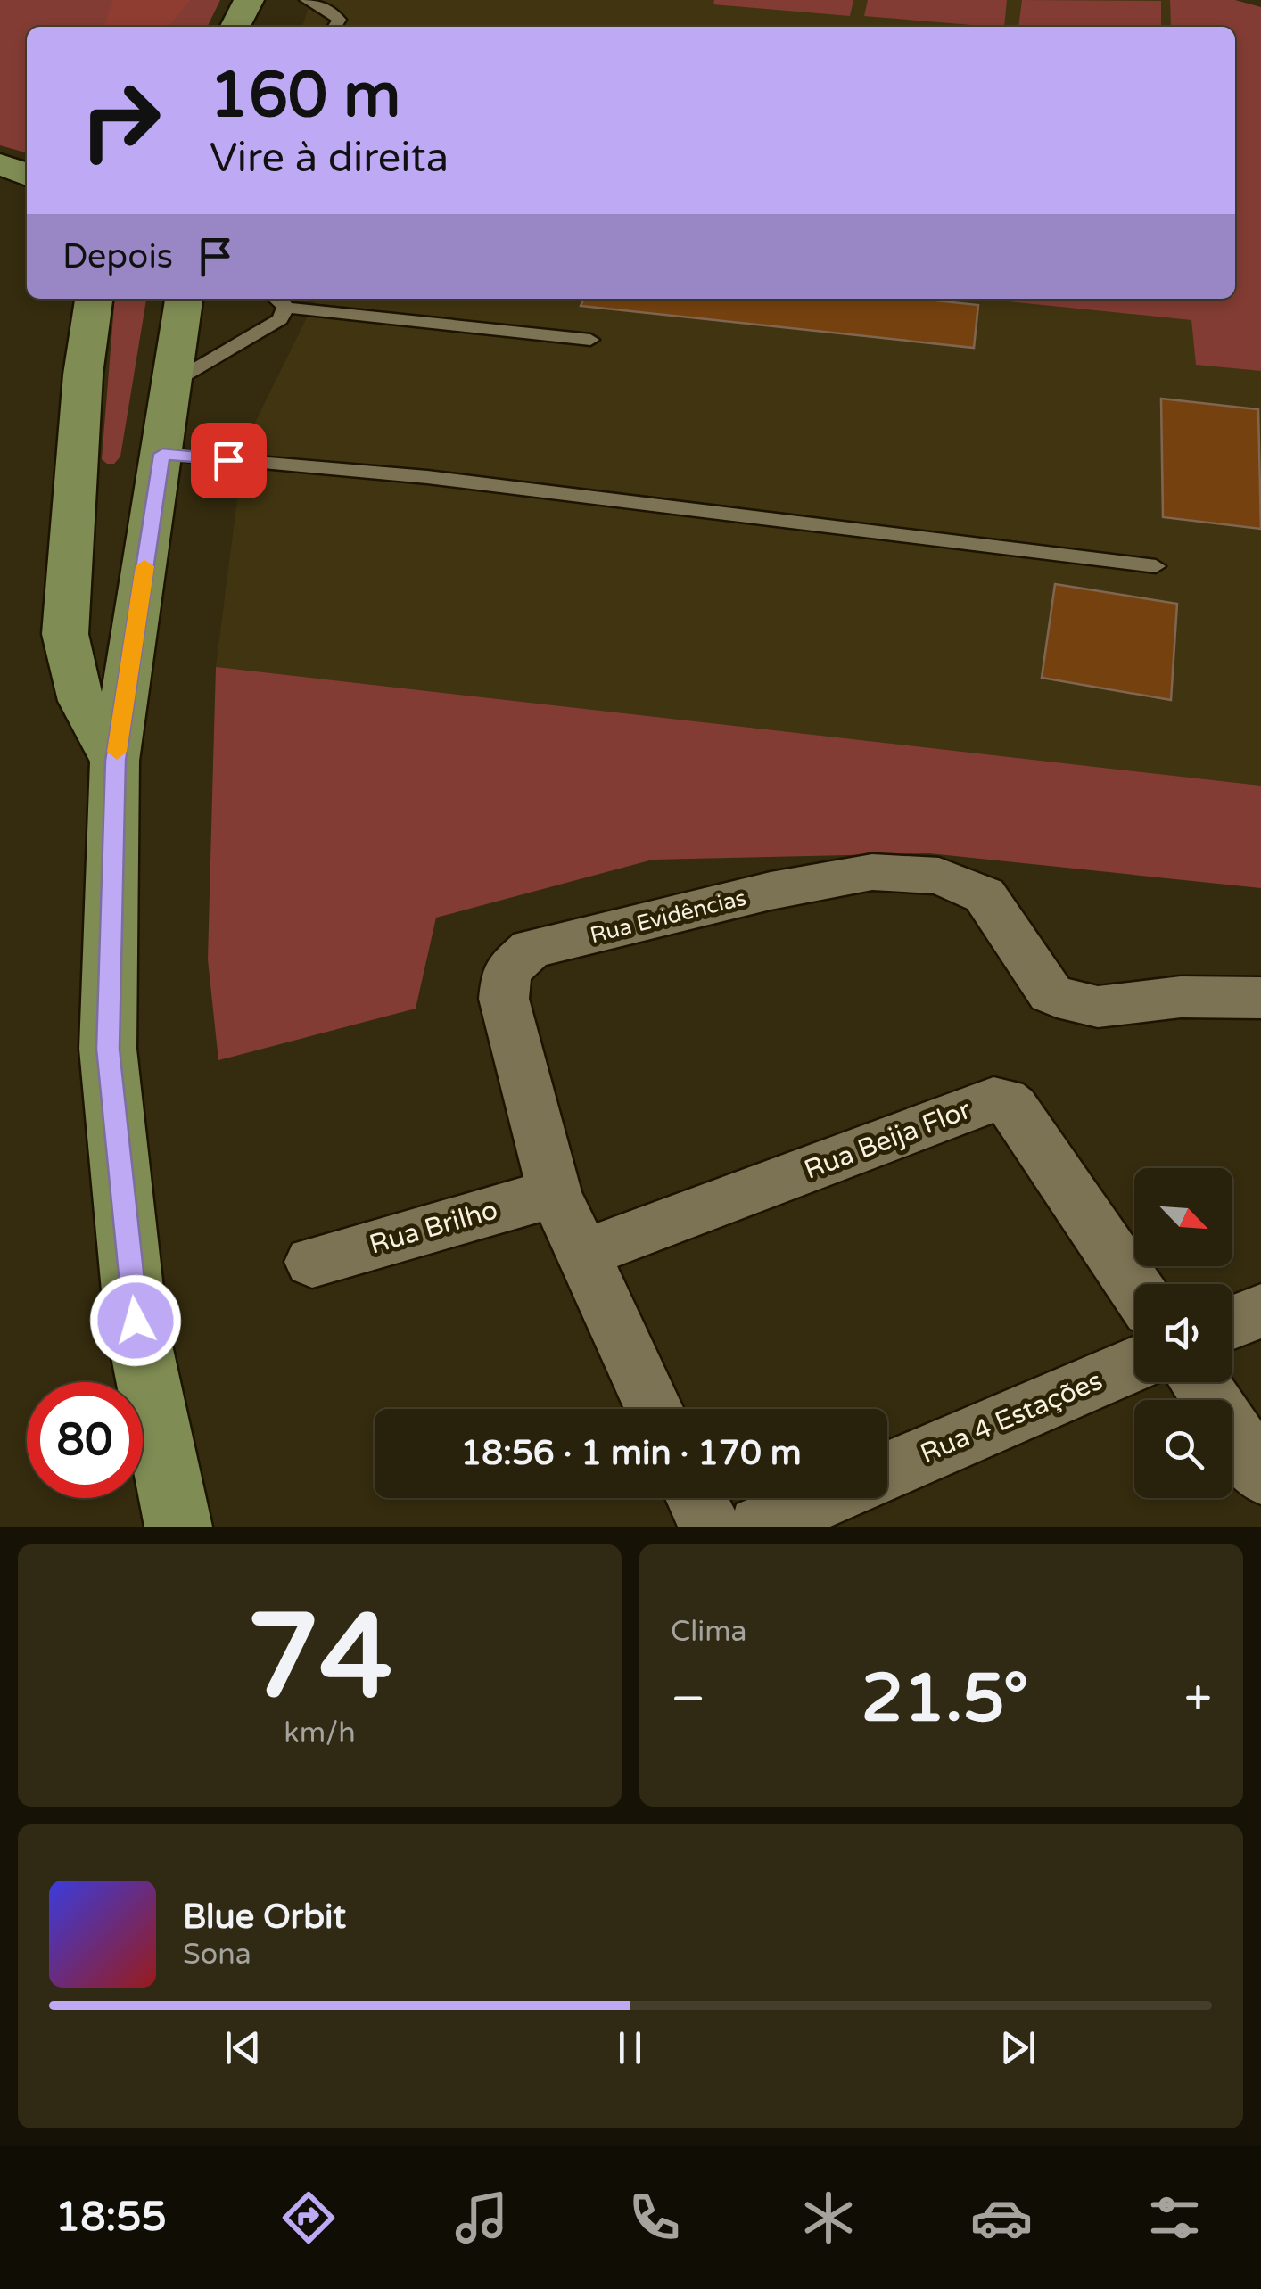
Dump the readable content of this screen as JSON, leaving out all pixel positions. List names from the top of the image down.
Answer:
{
  "streets": {
    "street": [
      "Rua Evidências",
      "Rua Beija Flor",
      "Rua Brilho",
      "Rua 4 Estações"
    ]
  },
  "crossings": [
    ["Rua Evidências", "Rua Beija Flor"],
    ["Rua Evidências", "Rua Brilho"]
  ],
  "north": "bottom right",
  "page": {
    "turn": ["160 m", "Vire à direita"],
    "then": "Depois",
    "limit": "80",
    "trip": "18:56 · 1 min · 170 m",
    "tile": [
      ["74", "km/h"],
      "Clima"
    ],
    "heat": ["−", "21.5°", "+"],
    "song": ["Blue Orbit", "Sona"],
    "tabs": "18:55"
  }
}
